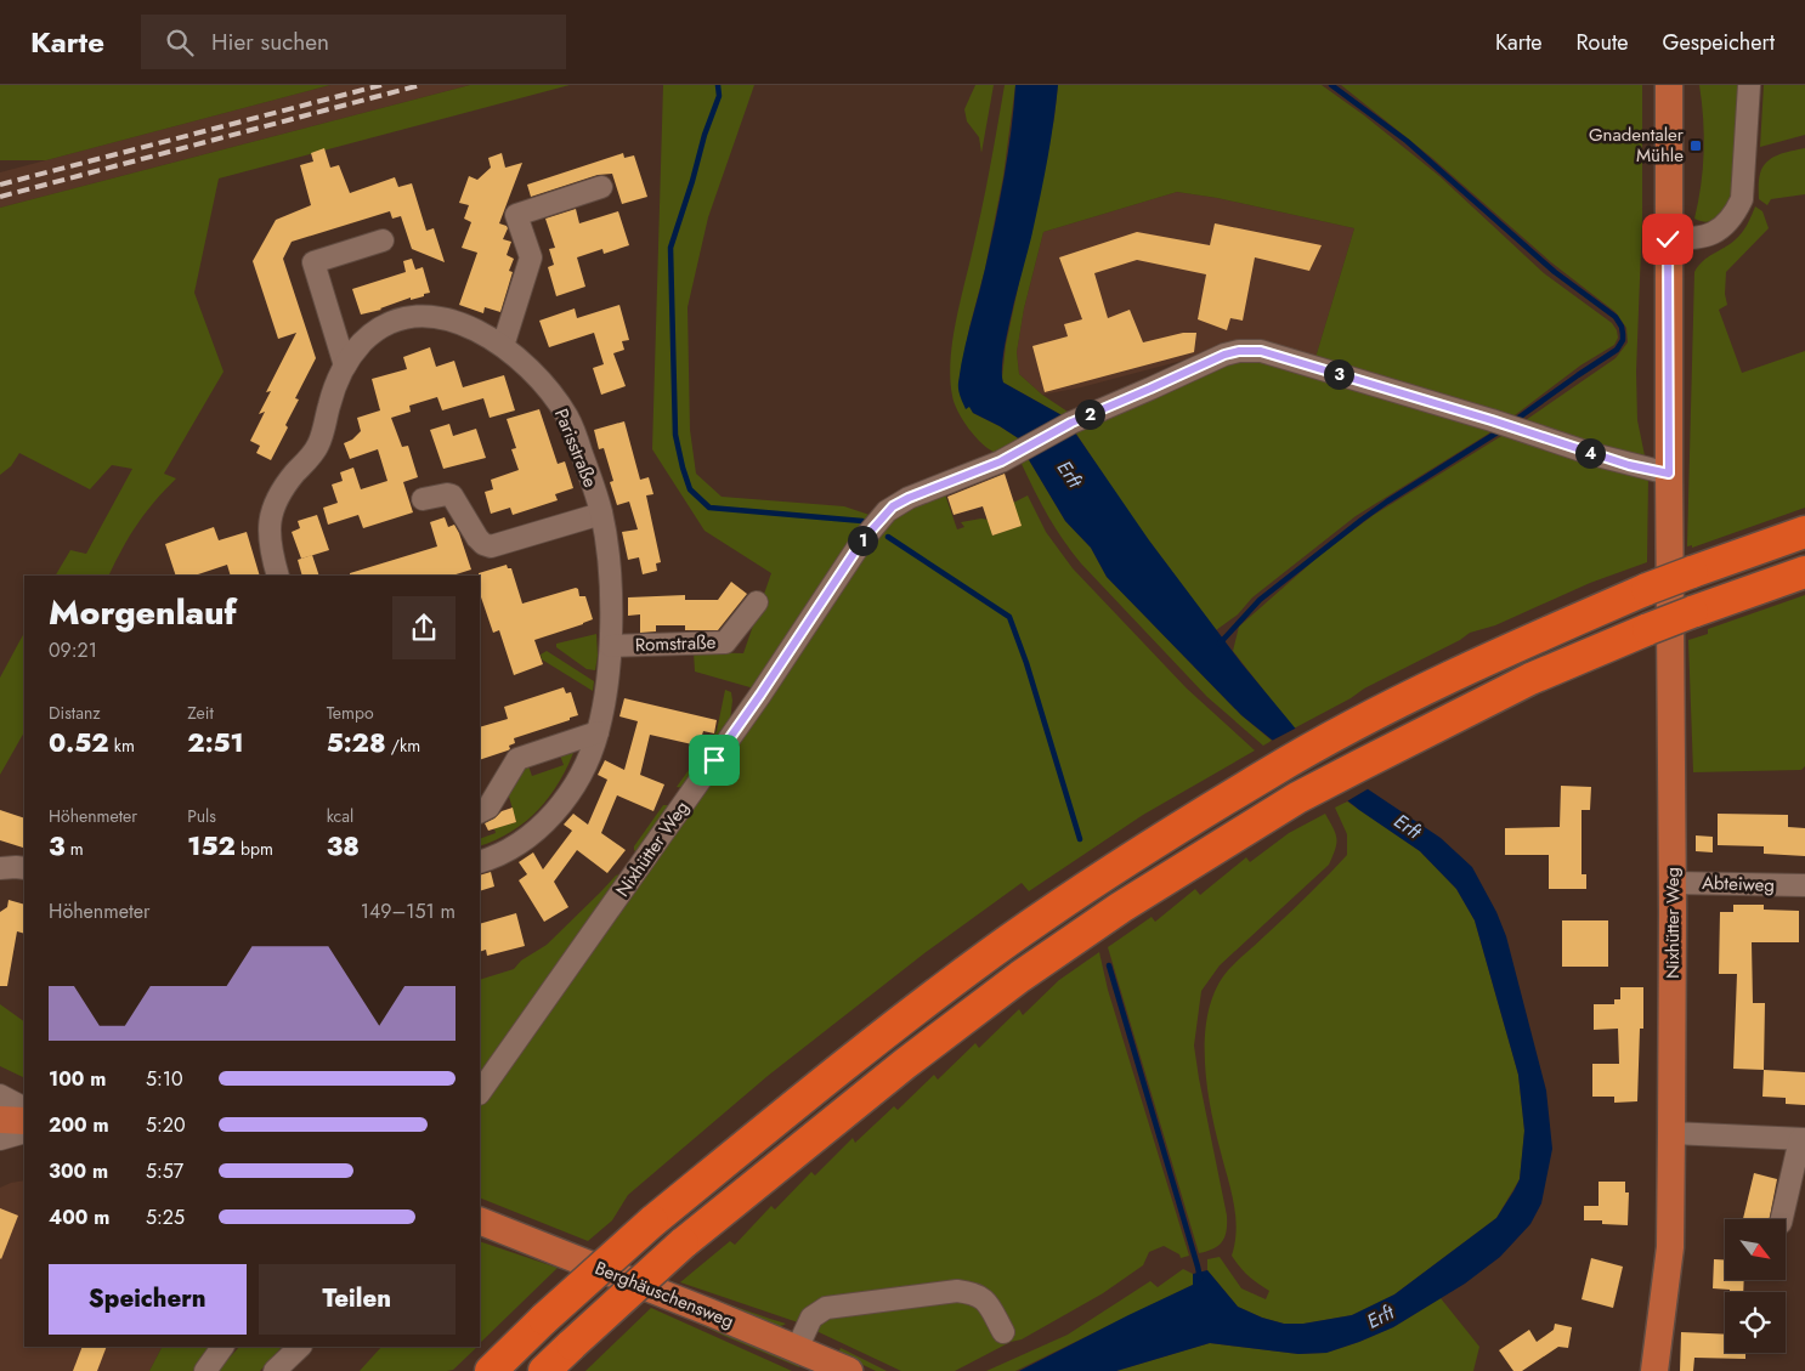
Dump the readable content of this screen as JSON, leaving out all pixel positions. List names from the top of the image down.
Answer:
{
  "streets": {
    "main road": ["Nixhütter Weg", "Berghäuschensweg"],
    "street": ["Parisstraße", "Romstraße", "Abteiweg"]
  },
  "crossings": [
    ["Parisstraße", "Romstraße"],
    ["Nixhütter Weg", "Abteiweg"]
  ],
  "water": ["Erft"],
  "places": {
    "transit": ["Gnadentaler Mühle"]
  },
  "north": "bottom right",
  "page": {
    "header": "Karte",
    "search": "Hier suchen",
    "nav": ["Karte", "Route", "Gespeichert"],
    "pins": [
      "3",
      "2",
      "4",
      "1"
    ],
    "heading": ["Morgenlauf", "09:21"],
    "stats": [
      ["Distanz", "0.52 km"],
      ["Zeit", "2:51"],
      ["Tempo", "5:28 /km"],
      ["Höhenmeter", "3 m"],
      ["Puls", "152 bpm"],
      ["kcal", "38"]
    ],
    "chart": ["Höhenmeter", "149–151 m"],
    "list": [
      {
        "name": "100 m",
        "note": "5:10"
      },
      {
        "name": "200 m",
        "note": "5:20"
      },
      {
        "name": "300 m",
        "note": "5:57"
      },
      {
        "name": "400 m",
        "note": "5:25"
      }
    ],
    "buttons": ["Speichern", "Teilen"]
  }
}
